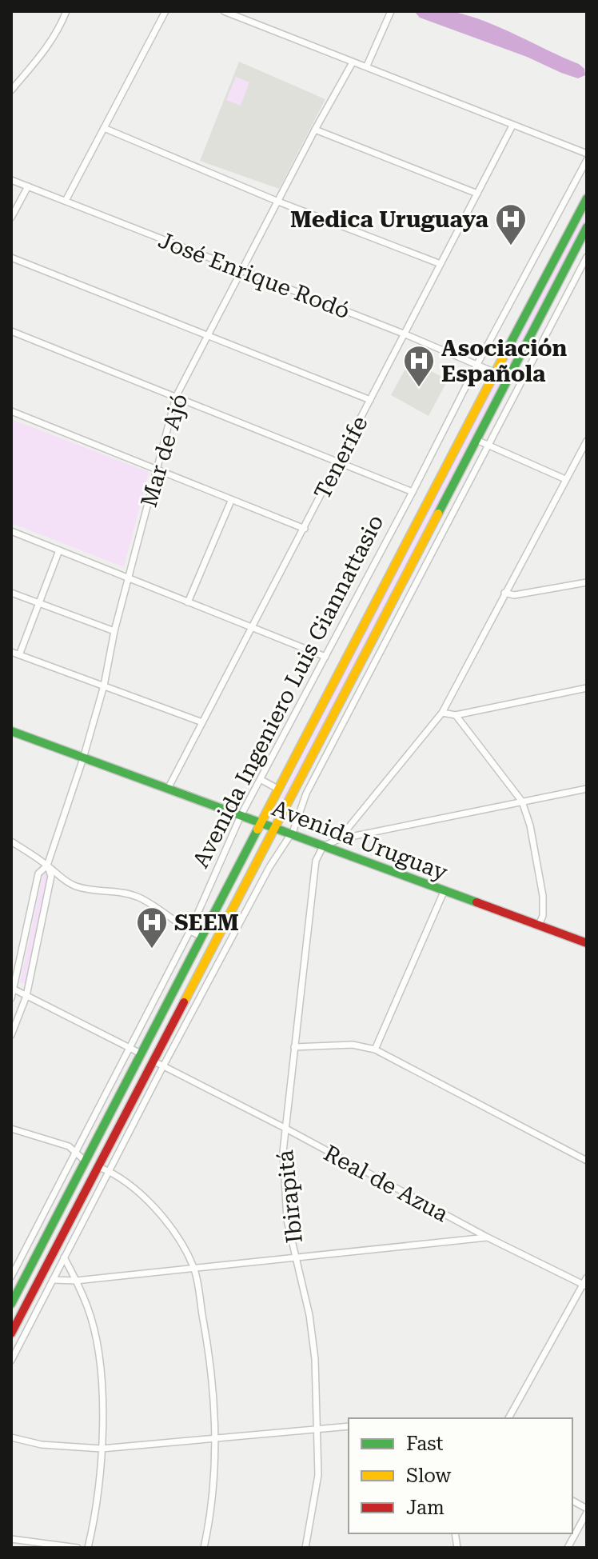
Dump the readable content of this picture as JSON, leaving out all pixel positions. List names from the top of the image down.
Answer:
{
  "streets": {
    "main road": ["Avenida Ingeniero Luis Giannattasio", "Avenida Uruguay"],
    "street": [
      "José Enrique Rodó",
      "Mar de Ajó",
      "Tenerife",
      "Real de Azua",
      "Ibirapitá"
    ]
  },
  "crossings": [
    ["José Enrique Rodó", "Mar de Ajó"],
    ["José Enrique Rodó", "Tenerife"],
    ["José Enrique Rodó", "Avenida Ingeniero Luis Giannattasio"],
    ["Mar de Ajó", "Avenida Uruguay"],
    ["Tenerife", "Avenida Uruguay"],
    ["Avenida Ingeniero Luis Giannattasio", "Avenida Uruguay"],
    ["Avenida Uruguay", "Ibirapitá"],
    ["Real de Azua", "Ibirapitá"]
  ],
  "places": {
    "hospital": ["Medica Uruguaya", "Asociación Española", "SEEM"]
  },
  "legend": ["Fast", "Slow", "Jam"]
}
